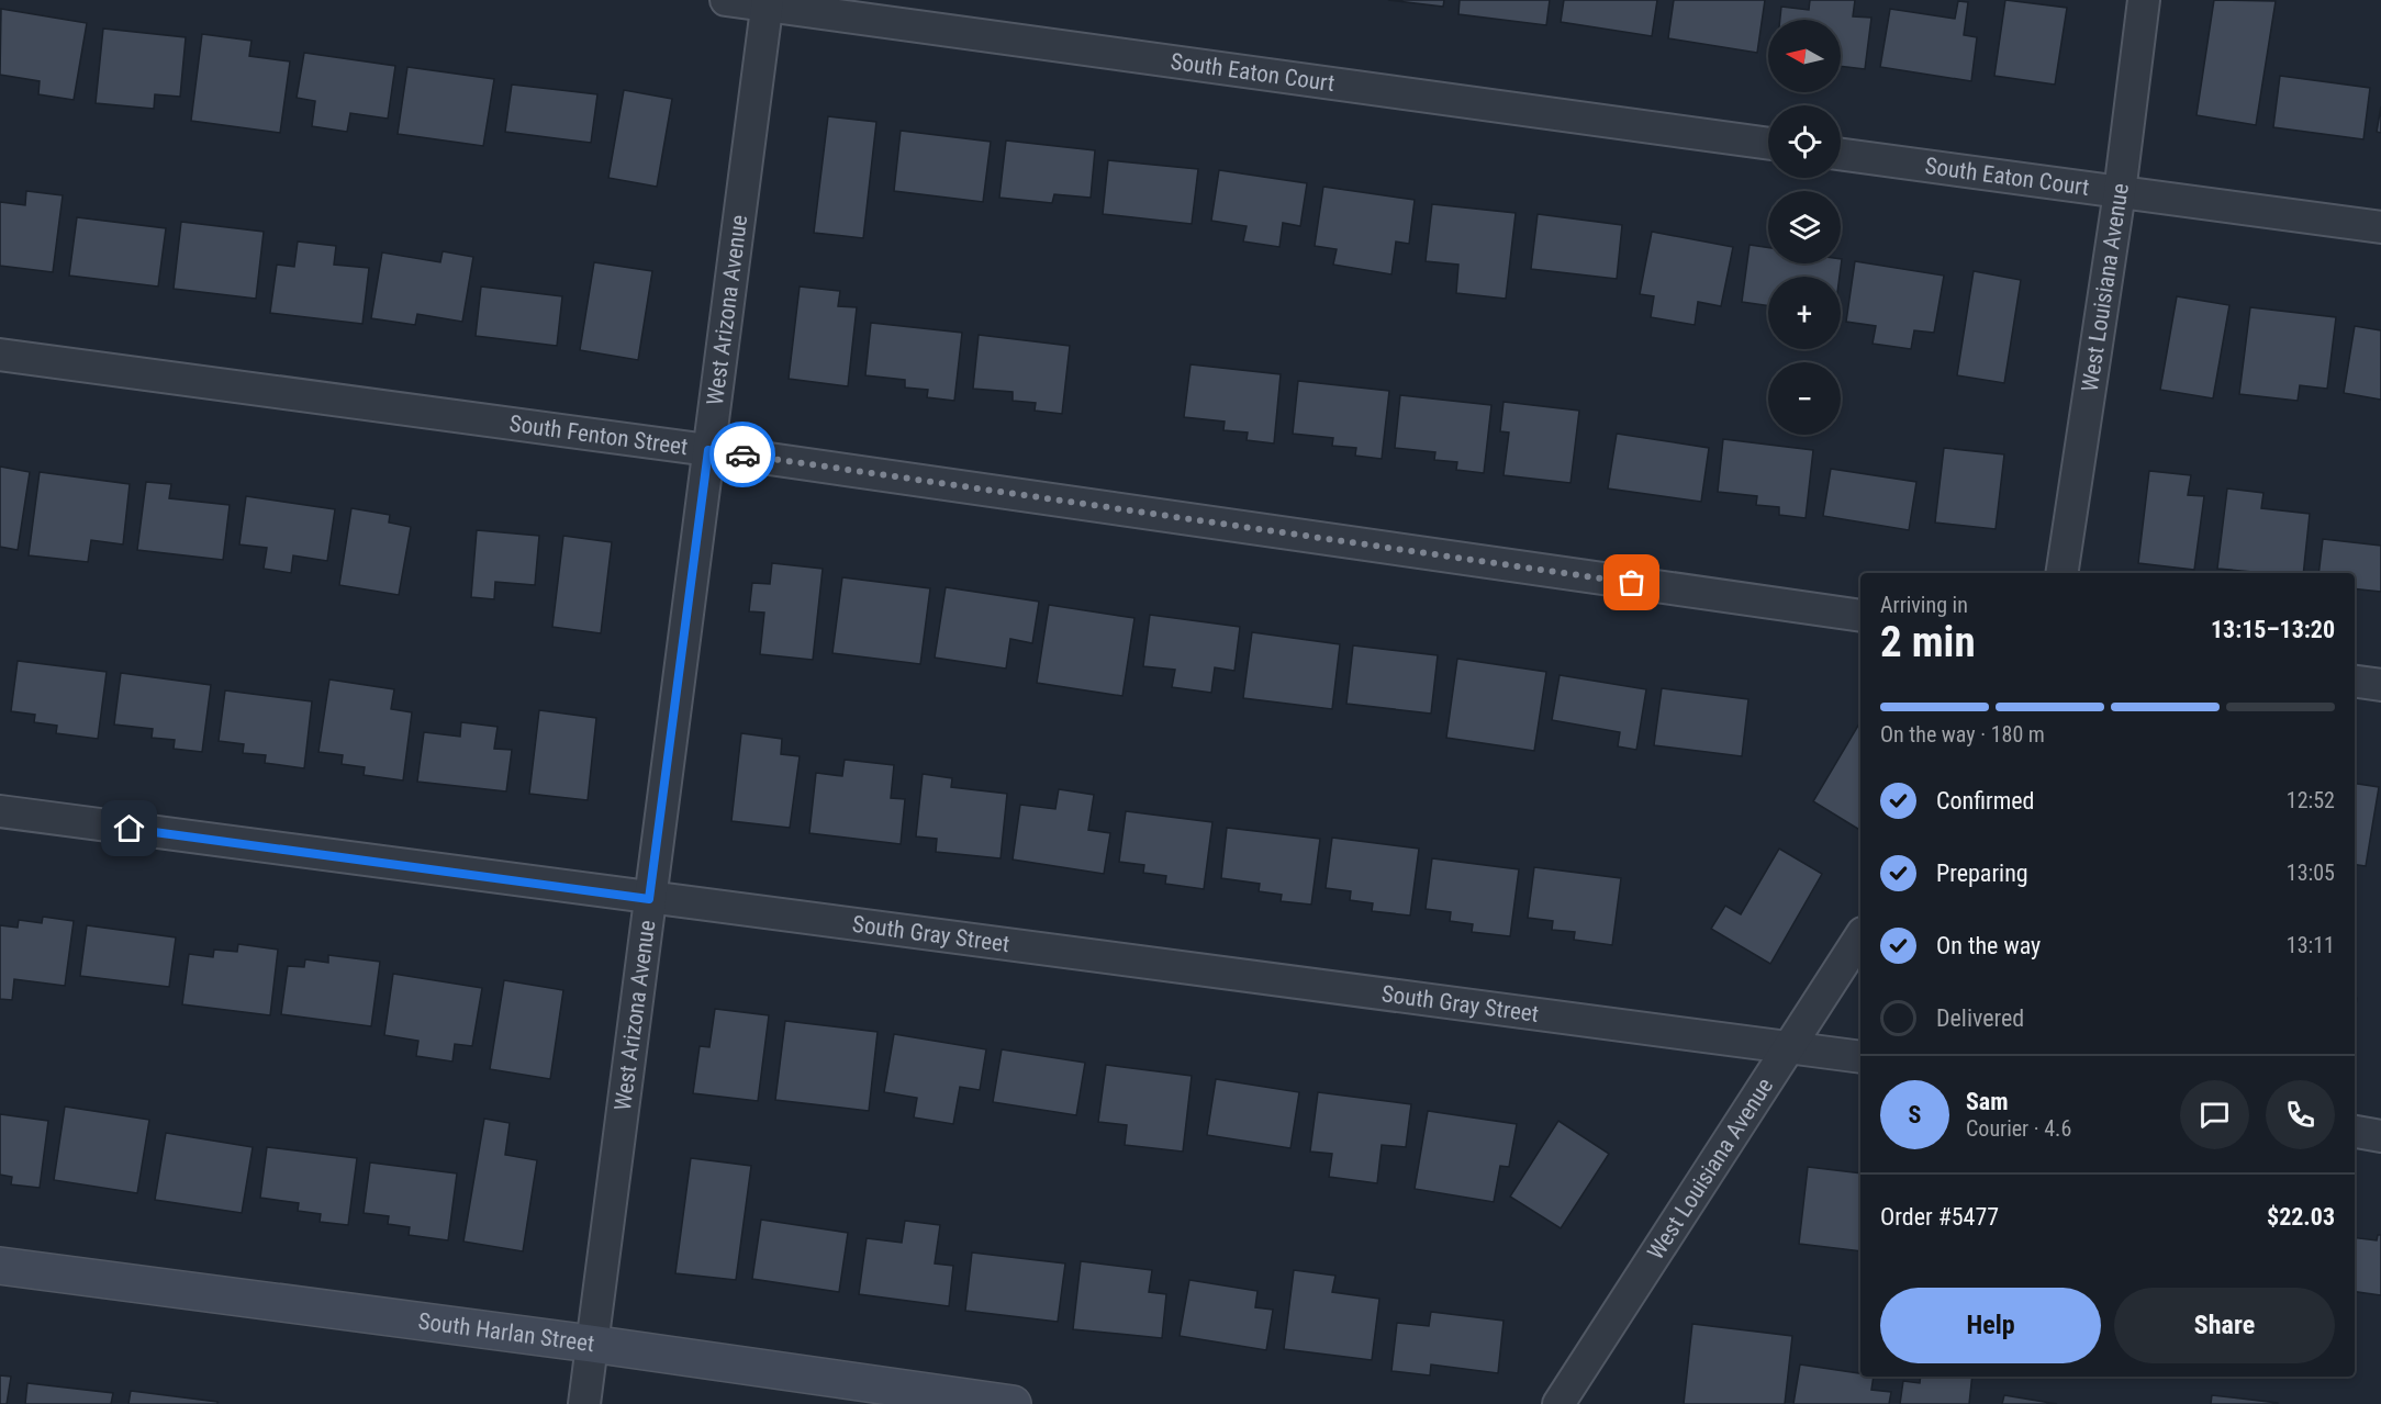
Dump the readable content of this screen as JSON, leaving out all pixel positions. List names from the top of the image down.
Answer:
{
  "streets": {
    "street": [
      "South Eaton Court",
      "West Louisiana Avenue",
      "West Arizona Avenue",
      "South Fenton Street",
      "South Gray Street",
      "South Harlan Street"
    ]
  },
  "crossings": [
    ["South Eaton Court", "West Louisiana Avenue"],
    ["South Eaton Court", "West Arizona Avenue"],
    ["West Louisiana Avenue", "South Gray Street"],
    ["West Arizona Avenue", "South Fenton Street"],
    ["West Arizona Avenue", "South Gray Street"],
    ["West Arizona Avenue", "South Harlan Street"]
  ],
  "north": "left",
  "page": {
    "map_buttons": ["+", "−"],
    "heading": ["2 min", "Arriving in", "13:15–13:20"],
    "panel": [
      "Sam",
      "Courier · 4.6",
      "Order #5477",
      "$22.03"
    ],
    "bar": "On the way · 180 m",
    "list": [
      ["Confirmed", "12:52"],
      ["Preparing", "13:05"],
      ["On the way", "13:11"],
      "Delivered"
    ],
    "round": "S",
    "buttons": ["Help", "Share"]
  }
}
